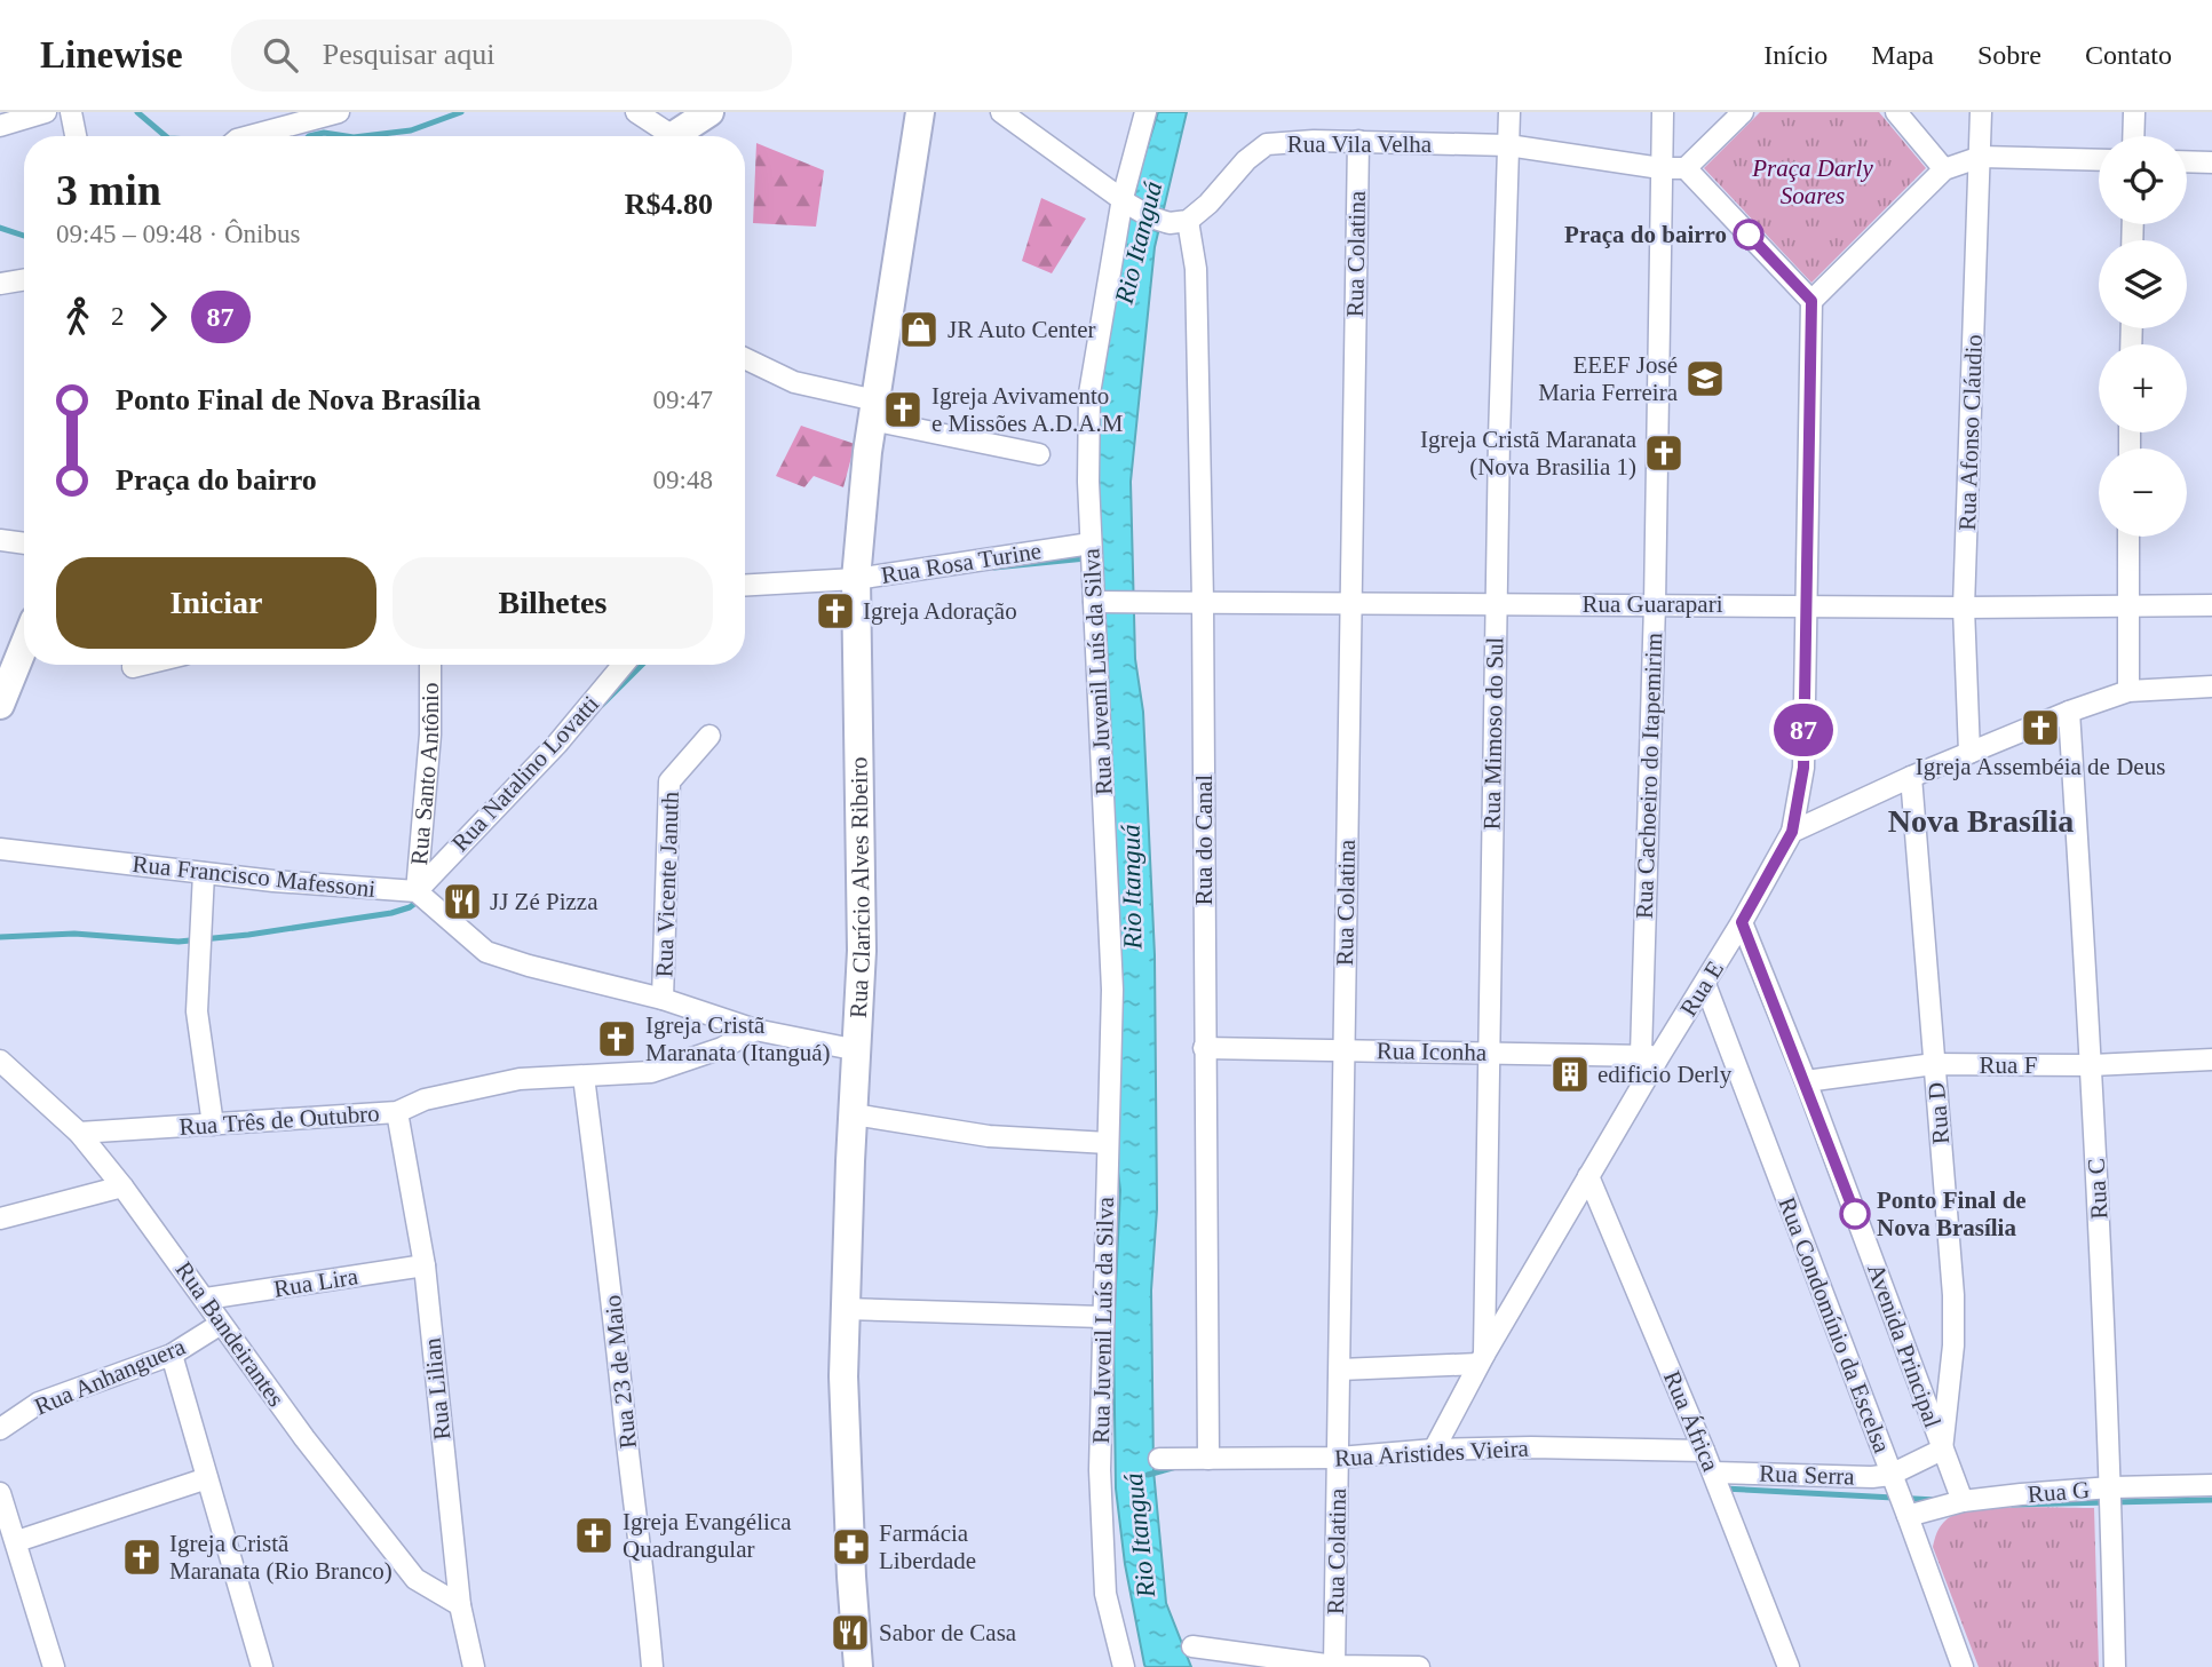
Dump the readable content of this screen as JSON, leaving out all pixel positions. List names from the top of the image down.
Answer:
{
  "streets": {
    "street": [
      "Rua Vila Velha",
      "Rua Colatina",
      "Rua Afonso Cláudio",
      "Rua Rosa Turine",
      "Rua Guarapari",
      "Rua Juvenil Luís da Silva",
      "Rua Mimoso do Sul",
      "Rua Santo Antônio",
      "Rua Natalino Lovatti",
      "Rua Cachoeiro do Itapemirim",
      "Rua do Canal",
      "Rua Francisco Mafessoni",
      "Rua Vicente Januth",
      "Rua Clarício Alves Ribeiro",
      "Rua E",
      "Rua Iconha",
      "Rua F",
      "Rua D",
      "Rua Três de Outubro",
      "Rua C",
      "Rua Lira",
      "Rua Condomínio da Escelsa",
      "Rua Bandeirantes",
      "Avenida Principal",
      "Rua 23 de Maio",
      "Rua Anhanguera",
      "Rua Lilian",
      "Rua África",
      "Rua Aristides Vieira",
      "Rua Serra",
      "Rua G"
    ]
  },
  "crossings": [
    ["Rua Vila Velha", "Rua Colatina"],
    ["Rua Vila Velha", "Rua Mimoso do Sul"],
    ["Rua Vila Velha", "Rua Cachoeiro do Itapemirim"],
    ["Rua Vila Velha", "Rua do Canal"],
    ["Rua Colatina", "Rua Guarapari"],
    ["Rua Colatina", "Rua Iconha"],
    ["Rua Colatina", "Rua Aristides Vieira"],
    ["Rua Afonso Cláudio", "Rua Guarapari"],
    ["Rua Rosa Turine", "Rua Juvenil Luís da Silva"],
    ["Rua Rosa Turine", "Rua Clarício Alves Ribeiro"],
    ["Rua Guarapari", "Rua Juvenil Luís da Silva"],
    ["Rua Guarapari", "Rua Mimoso do Sul"],
    ["Rua Guarapari", "Rua Cachoeiro do Itapemirim"],
    ["Rua Guarapari", "Rua do Canal"],
    ["Rua Guarapari", "Rua E"],
    ["Rua Mimoso do Sul", "Rua E"],
    ["Rua Mimoso do Sul", "Rua Iconha"],
    ["Rua Santo Antônio", "Rua Natalino Lovatti"],
    ["Rua Santo Antônio", "Rua Francisco Mafessoni"],
    ["Rua Natalino Lovatti", "Rua Francisco Mafessoni"],
    ["Rua Cachoeiro do Itapemirim", "Rua E"],
    ["Rua Cachoeiro do Itapemirim", "Rua Iconha"],
    ["Rua do Canal", "Rua Iconha"],
    ["Rua do Canal", "Rua Aristides Vieira"],
    ["Rua E", "Rua Iconha"],
    ["Rua E", "Rua Condomínio da Escelsa"],
    ["Rua E", "Avenida Principal"],
    ["Rua E", "Rua África"],
    ["Rua E", "Rua Aristides Vieira"],
    ["Rua F", "Rua D"],
    ["Rua F", "Rua C"],
    ["Rua F", "Avenida Principal"],
    ["Rua D", "Avenida Principal"],
    ["Rua D", "Rua Serra"],
    ["Rua Três de Outubro", "Rua Bandeirantes"],
    ["Rua Três de Outubro", "Rua 23 de Maio"],
    ["Rua Três de Outubro", "Rua Lilian"],
    ["Rua C", "Rua G"],
    ["Rua Lira", "Rua Bandeirantes"],
    ["Rua Lira", "Rua Lilian"],
    ["Rua Condomínio da Escelsa", "Rua Serra"],
    ["Rua Condomínio da Escelsa", "Rua G"],
    ["Rua Bandeirantes", "Rua Anhanguera"],
    ["Rua Bandeirantes", "Rua Lilian"],
    ["Avenida Principal", "Rua Serra"],
    ["Avenida Principal", "Rua G"],
    ["Rua África", "Rua Aristides Vieira"],
    ["Rua África", "Rua Serra"]
  ],
  "districts": ["Nova Brasília"],
  "water": ["Rio Itanguá"],
  "parks": ["Praça Darly Soares"],
  "places": {
    "other": ["Praça do bairro", "Ponto Final de Nova Brasília"],
    "shop": ["JR Auto Center"],
    "school or university": ["EEEF José Maria Ferreira"],
    "church": [
      "Igreja Avivamento e Missões A.D.A.M",
      "Igreja Cristã Maranata (Nova Brasilia 1)",
      "Igreja Adoração",
      "Igreja Assembéia de Deus",
      "Igreja Cristã Maranata (Itanguá)",
      "Igreja Evangélica Quadrangular",
      "Igreja Cristã Maranata (Rio Branco)"
    ],
    "restaurant": ["JJ Zé Pizza", "Sabor de Casa"],
    "building": ["edificio Derly"],
    "pharmacy": ["Farmácia Liberdade"]
  },
  "lines": ["bus line 87"],
  "page": {
    "header": "Linewise",
    "search": "Pesquisar aqui",
    "nav": [
      "Início",
      "Mapa",
      "Sobre",
      "Contato"
    ],
    "on_map": "87",
    "map_buttons": ["+", "−"],
    "heading": ["3 min", "09:45 – 09:48 · Ônibus", "R$4.80"],
    "legs": ["2", "87"],
    "list": [
      {
        "name": "Ponto Final de Nova Brasília",
        "value": "09:47"
      },
      {
        "name": "Praça do bairro",
        "value": "09:48"
      }
    ],
    "buttons": ["Iniciar", "Bilhetes"]
  }
}
